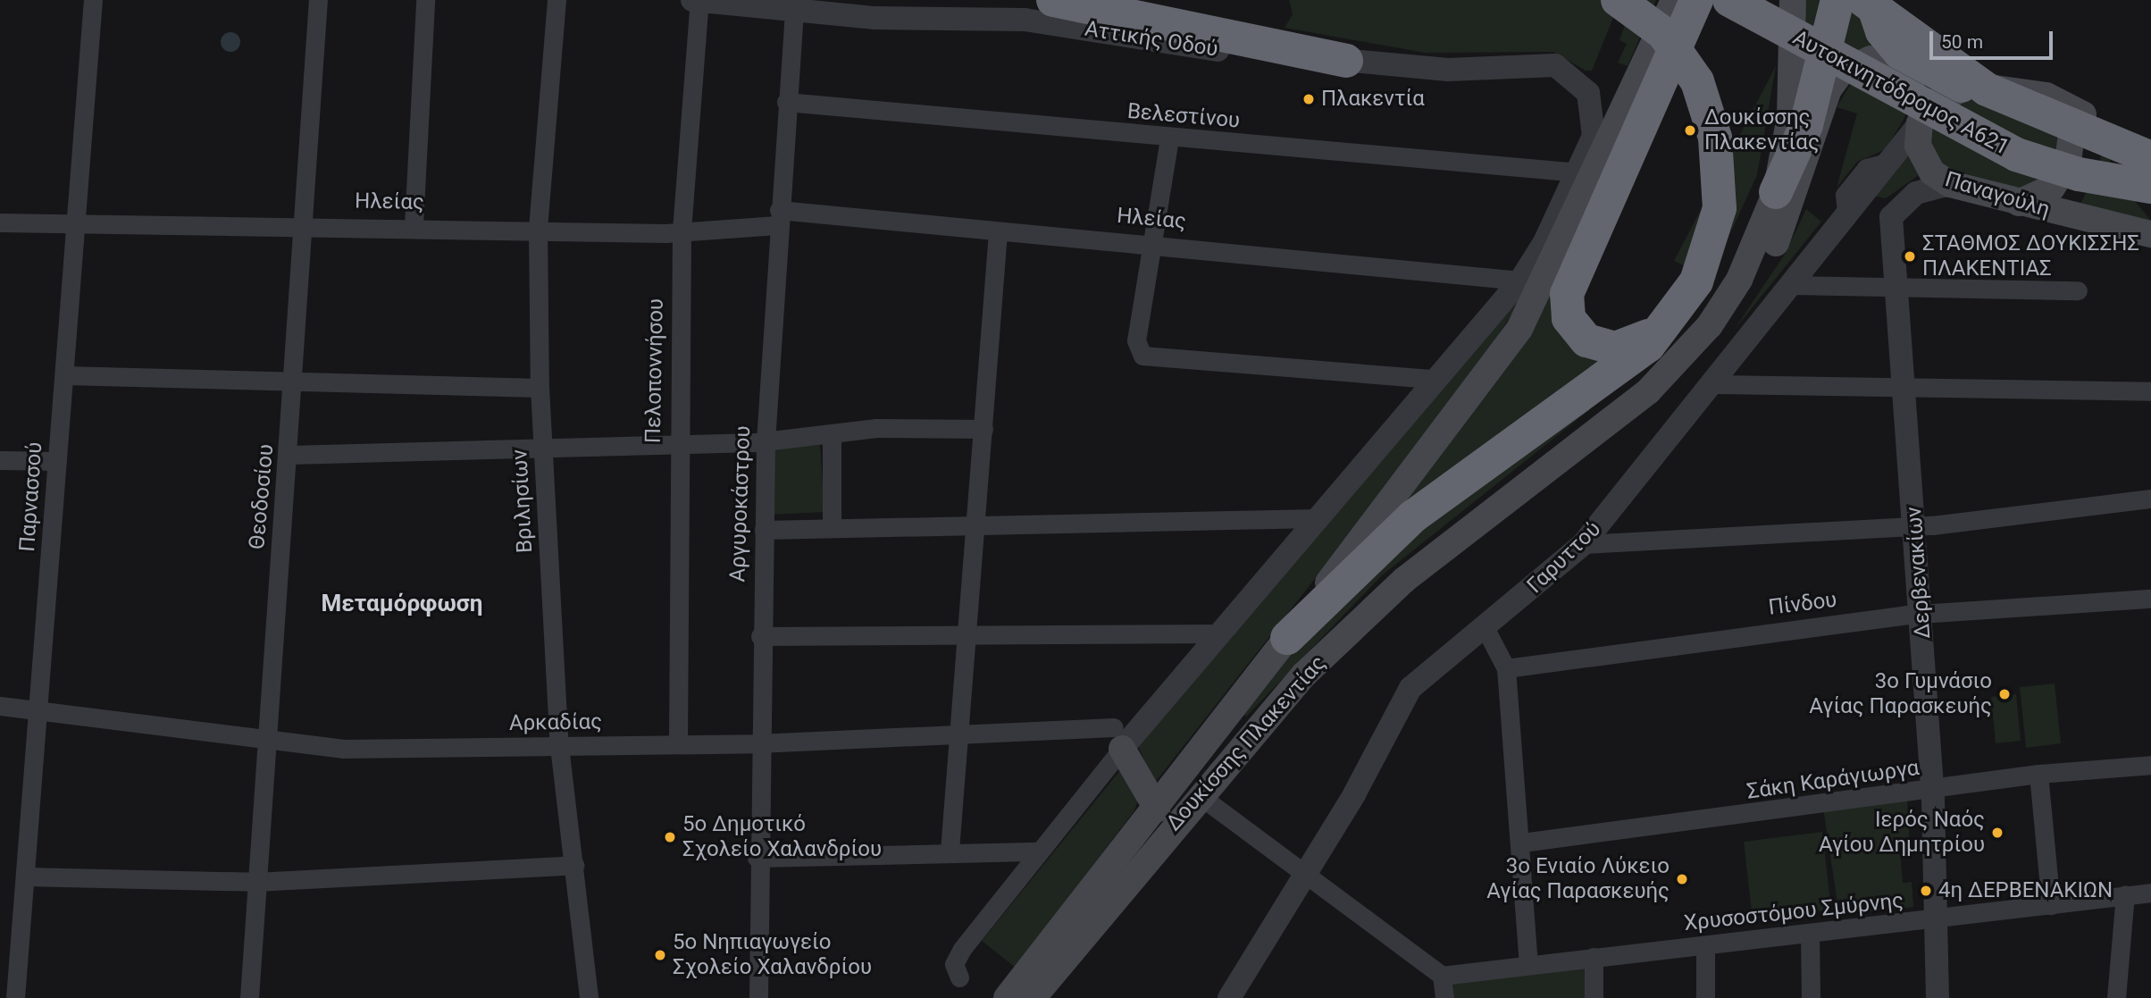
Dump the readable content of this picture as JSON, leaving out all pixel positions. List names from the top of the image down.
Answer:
{
  "streets": {
    "highway": ["Αυτοκινητόδρομος Α621"],
    "main road": ["Παναγούλη", "Δουκίσσης Πλακεντίας"],
    "street": [
      "Αττικής Οδού",
      "Βελεστίνου",
      "Ηλείας",
      "Πελοποννήσου",
      "Παρνασσού",
      "Θεοδοσίου",
      "Βριλησίων",
      "Αργυροκάστρου",
      "Γαρυττού",
      "Δερβενακίων",
      "Πίνδου",
      "Αρκαδίας",
      "Σάκη Καράγιωργα",
      "Χρυσοστόμου Σμύρνης"
    ]
  },
  "crossings": [
    ["Αττικής Οδού", "Βελεστίνου"],
    ["Αττικής Οδού", "Πελοποννήσου"],
    ["Αττικής Οδού", "Αργυροκάστρου"],
    ["Βελεστίνου", "Αργυροκάστρου"],
    ["Παναγούλη", "Γαρυττού"],
    ["Παναγούλη", "Δουκίσσης Πλακεντίας"],
    ["Ηλείας", "Πελοποννήσου"],
    ["Ηλείας", "Παρνασσού"],
    ["Ηλείας", "Θεοδοσίου"],
    ["Ηλείας", "Βριλησίων"],
    ["Ηλείας", "Αργυροκάστρου"],
    ["Πελοποννήσου", "Αρκαδίας"],
    ["Παρνασσού", "Αρκαδίας"],
    ["Θεοδοσίου", "Αρκαδίας"],
    ["Βριλησίων", "Αρκαδίας"],
    ["Αργυροκάστρου", "Αρκαδίας"],
    ["Δερβενακίων", "Πίνδου"],
    ["Δερβενακίων", "Σάκη Καράγιωργα"],
    ["Δερβενακίων", "Χρυσοστόμου Σμύρνης"]
  ],
  "districts": ["Μεταμόρφωση"],
  "places": [
    "Πλακεντία",
    "Δουκίσσης Πλακεντίας",
    "ΣΤΑΘΜΟΣ ΔΟΥΚΙΣΣΗΣ ΠΛΑΚΕΝΤΙΑΣ",
    "3ο Γυμνάσιο Αγίας Παρασκευής",
    "Ιερός Ναός Αγίου Δημητρίου",
    "5ο Δημοτικό Σχολείο Χαλανδρίου",
    "3ο Ενιαίο Λύκειο Αγίας Παρασκευής",
    "4η ΔΕΡΒΕΝΑΚΙΩΝ",
    "5ο Νηπιαγωγείο Σχολείο Χαλανδρίου"
  ],
  "scale_bar": "50 m"
}
